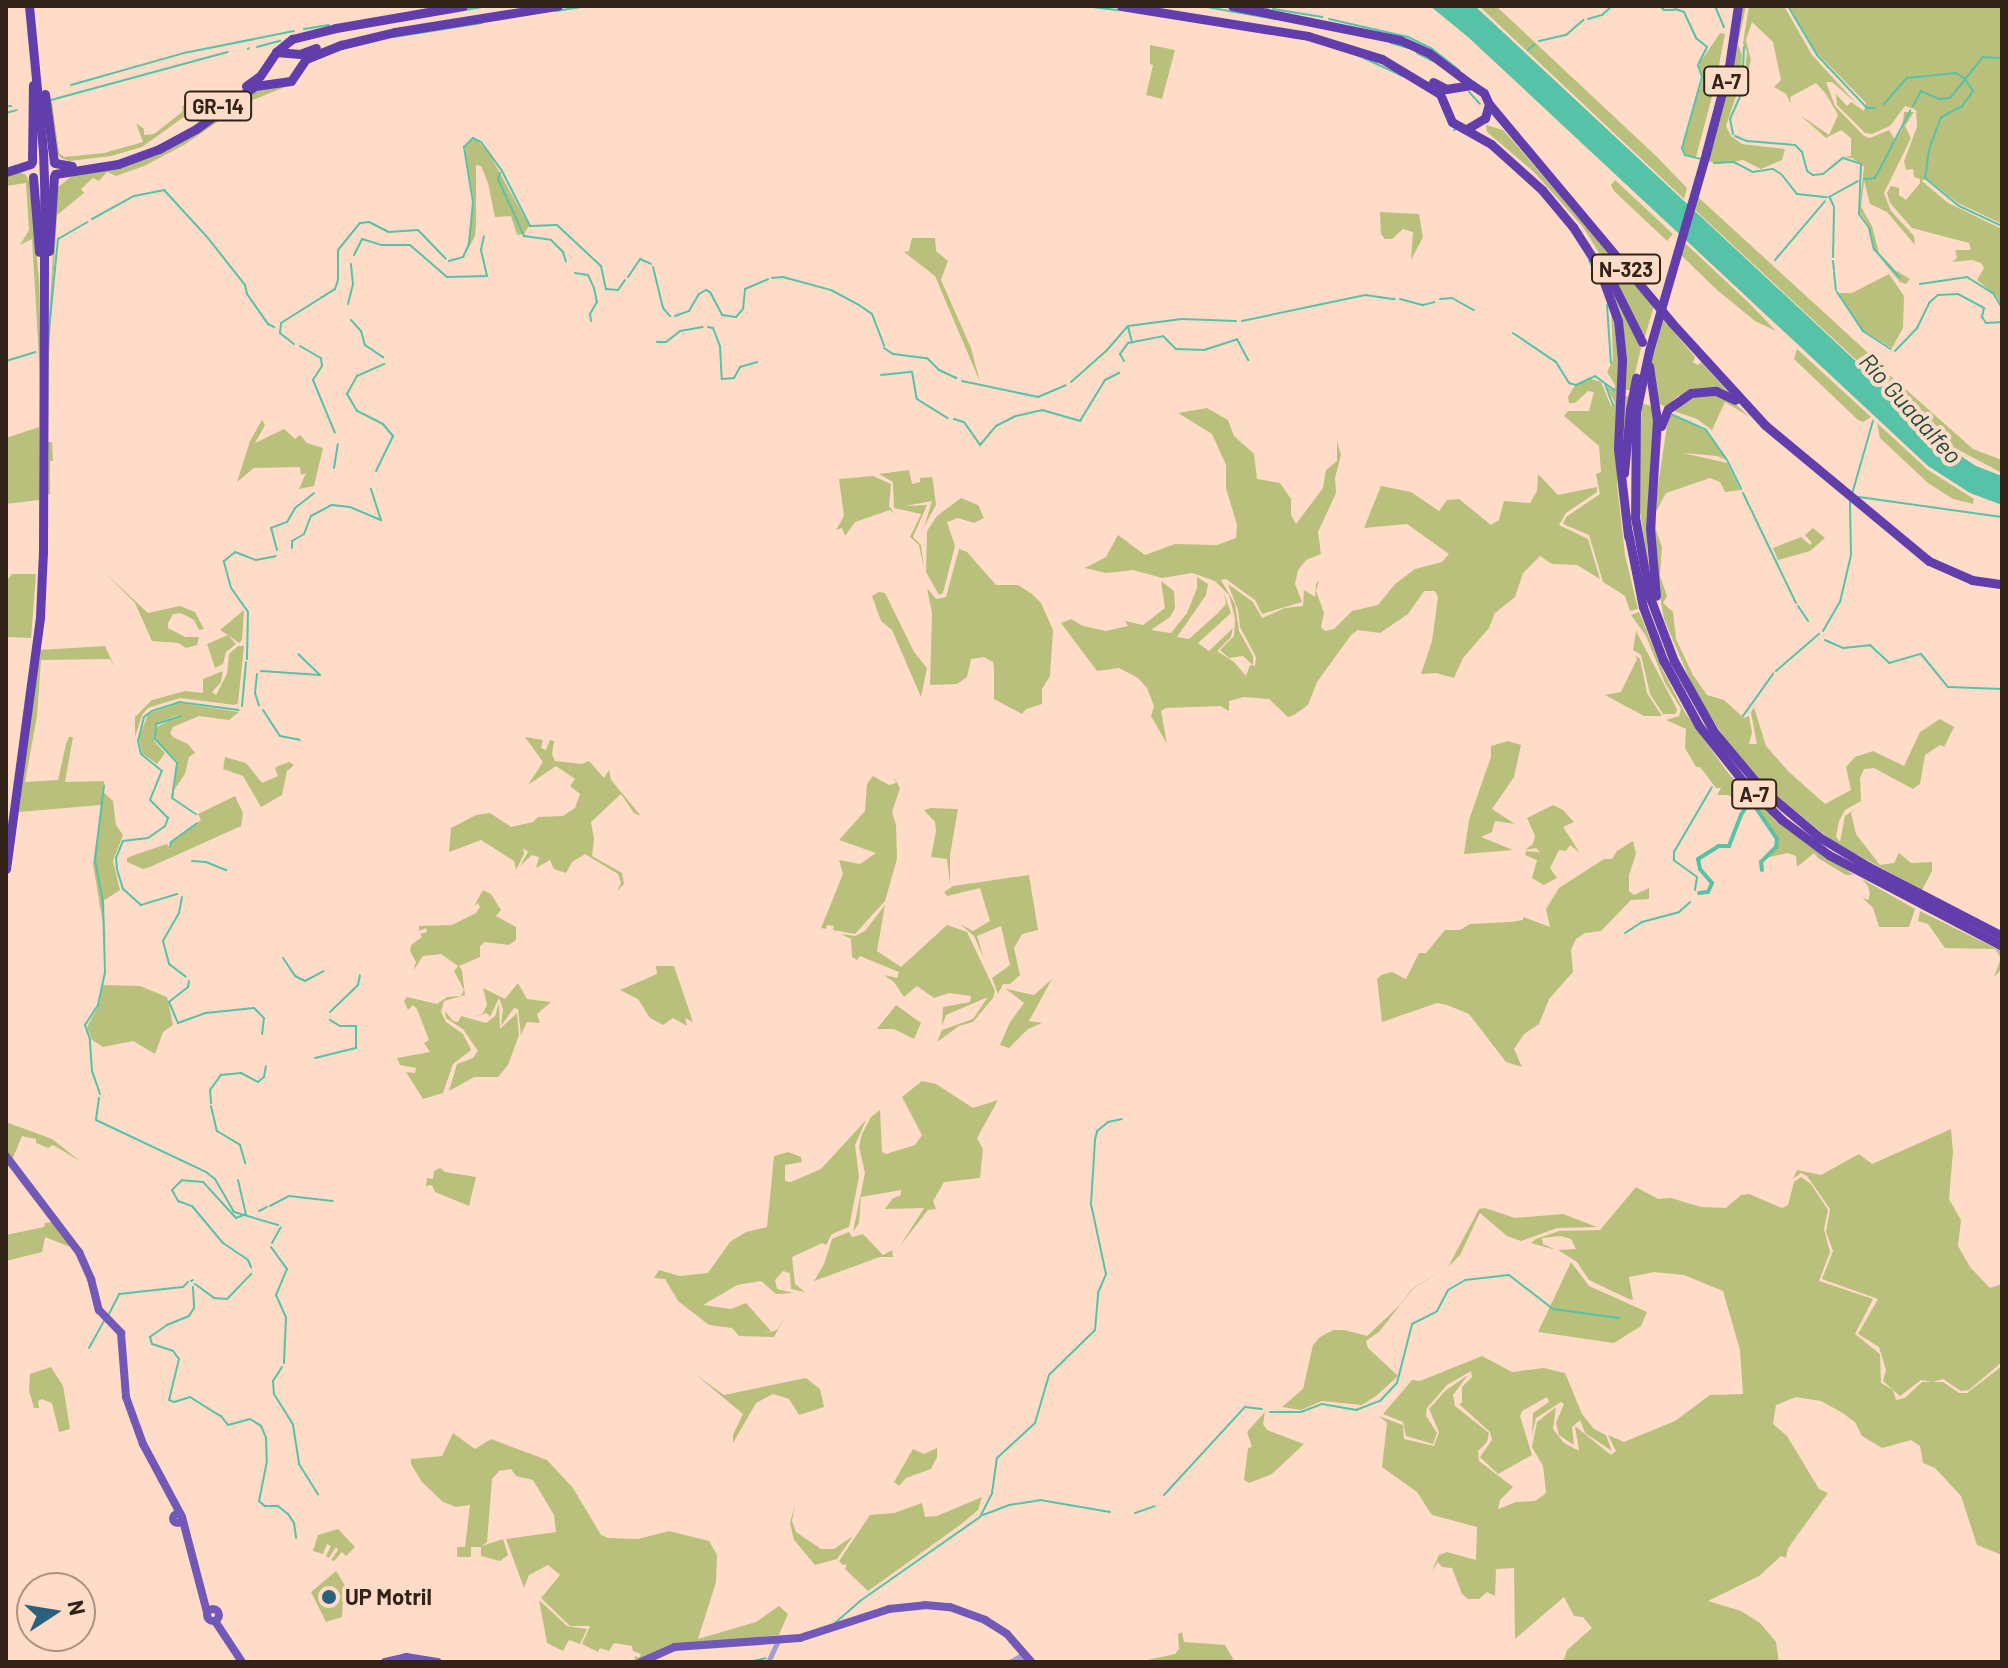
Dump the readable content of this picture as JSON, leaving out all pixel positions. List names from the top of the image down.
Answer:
{
  "streets": {
    "highway": ["A-7", "GR-14", "N-323"]
  },
  "water": ["Río Guadalfeo"],
  "places": ["UP Motril"],
  "north": "right"
}
